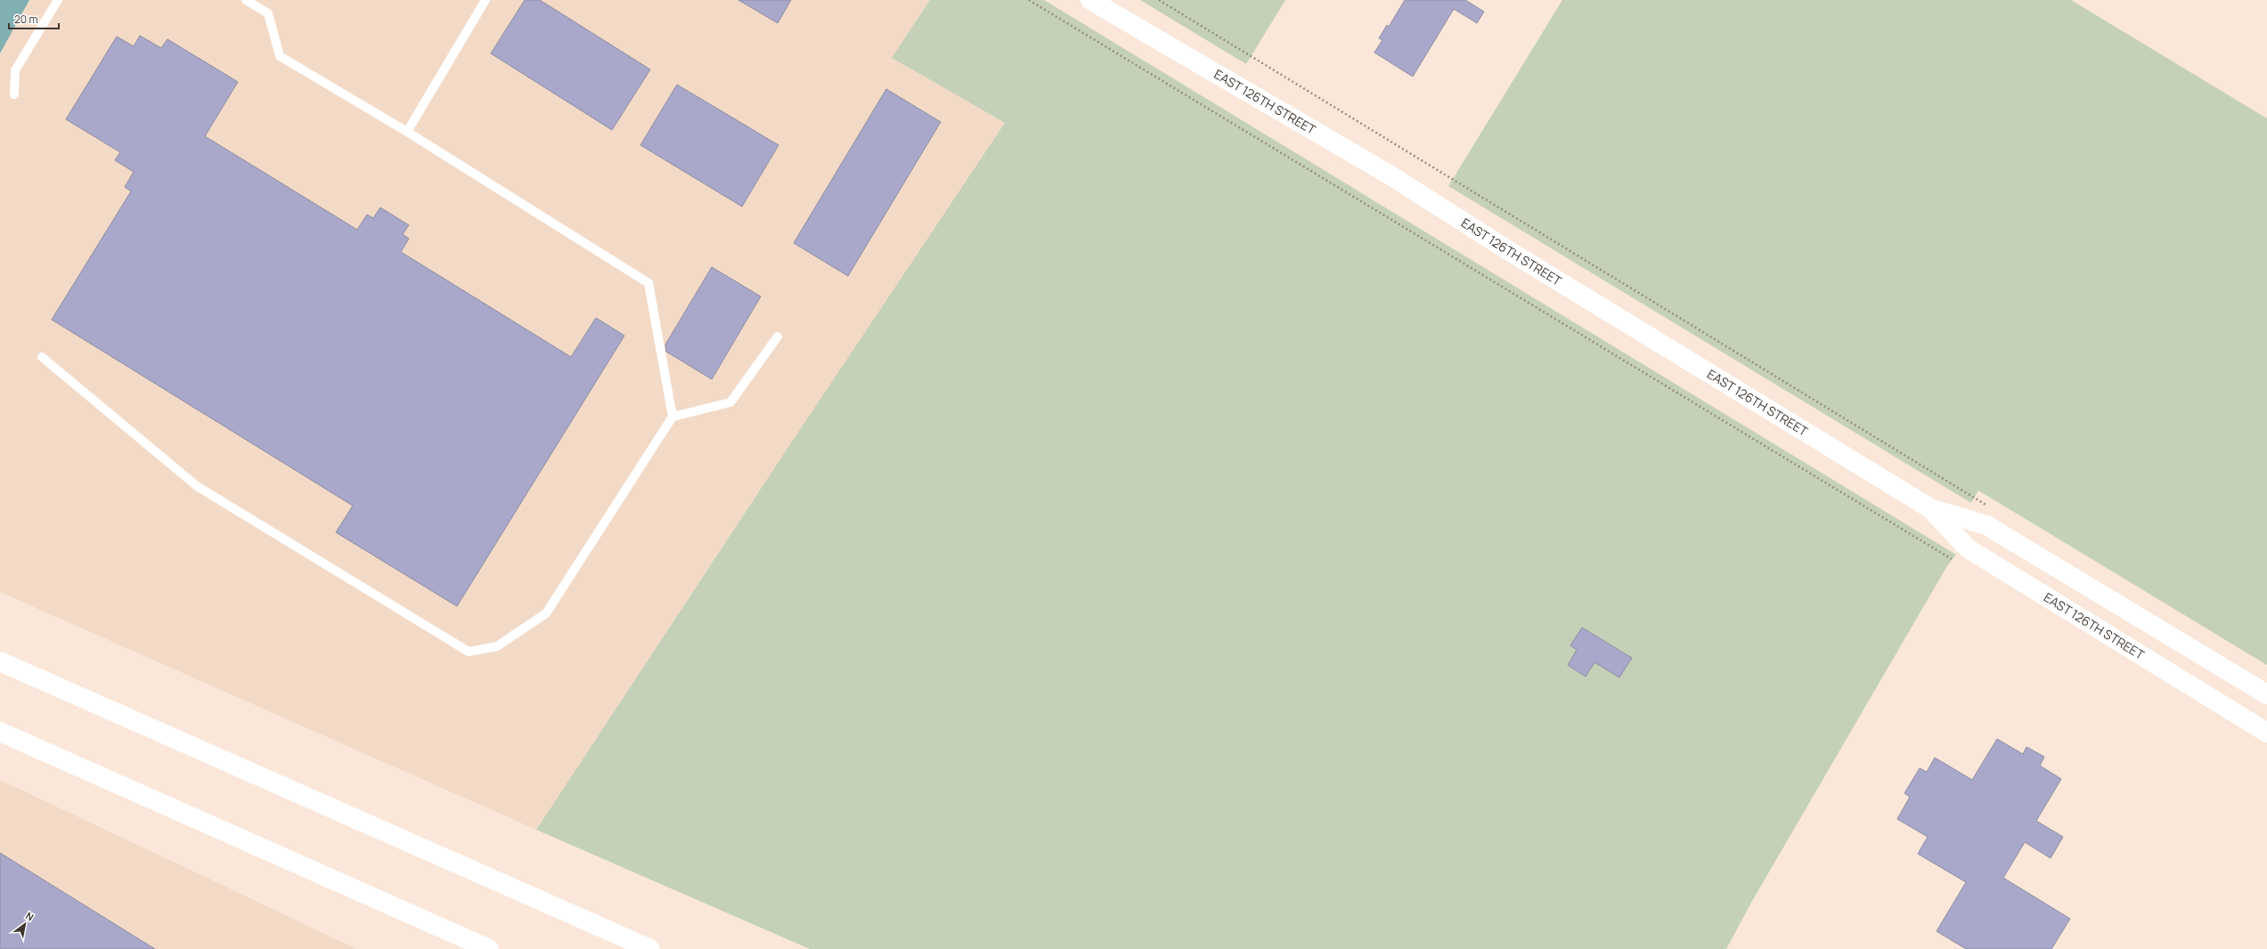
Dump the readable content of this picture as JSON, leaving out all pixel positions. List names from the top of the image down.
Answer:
{
  "streets": {
    "main road": ["EAST 126TH STREET"]
  },
  "scale_bar": "20 m",
  "north": "top right"
}
